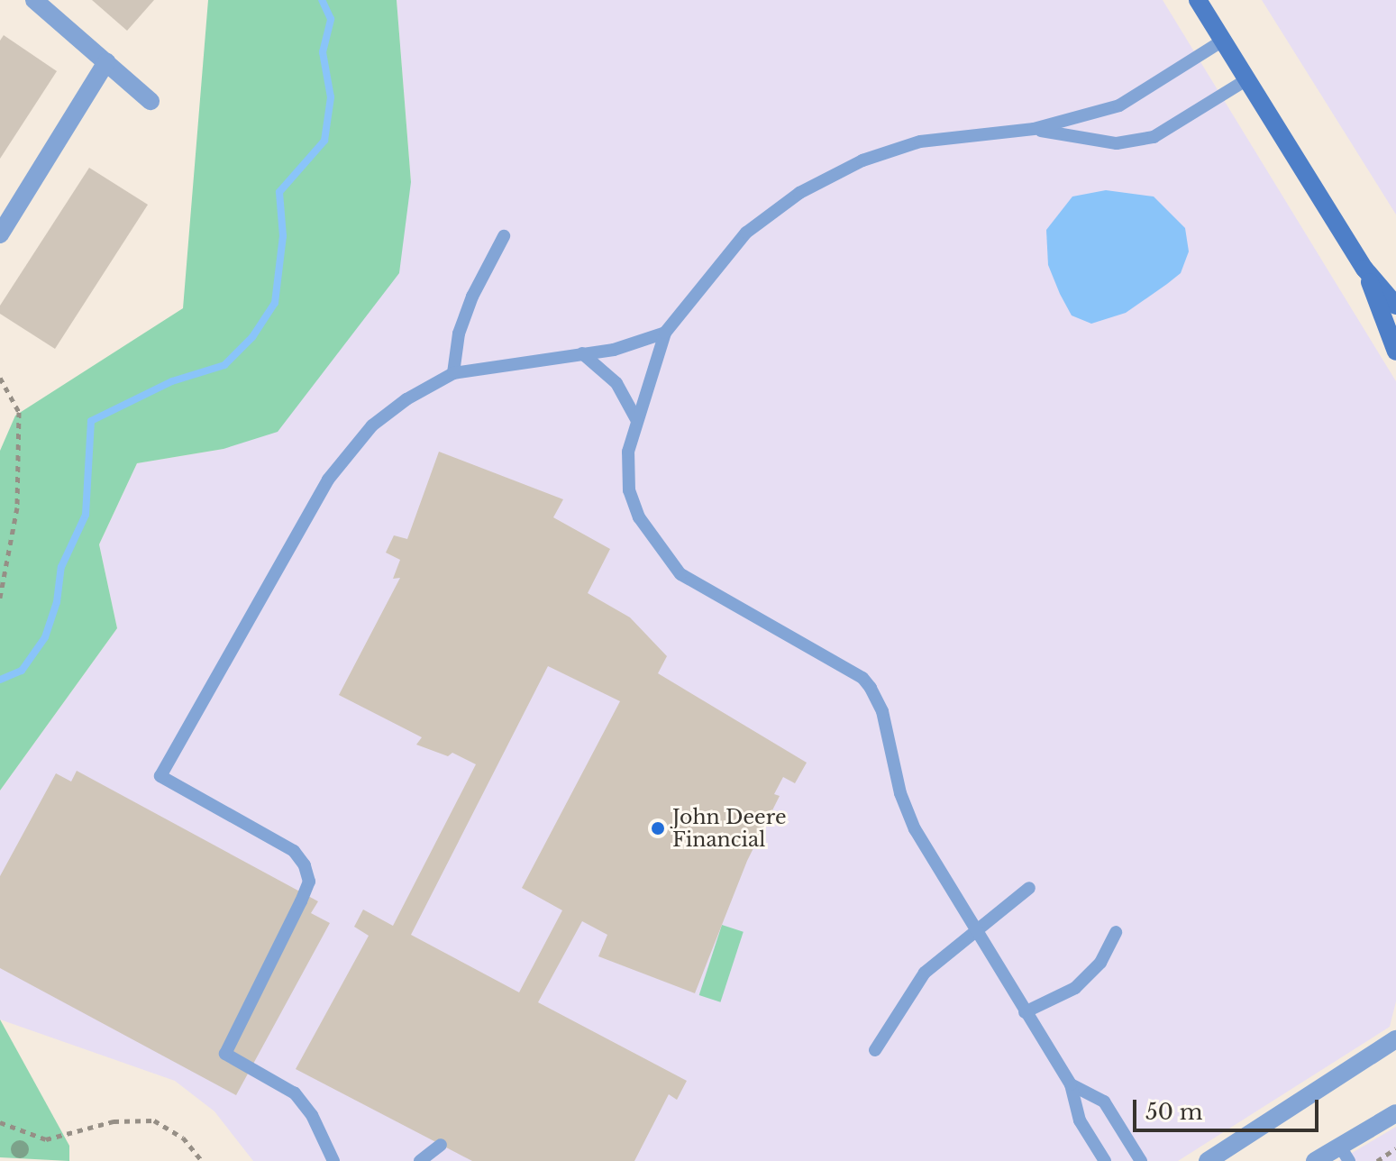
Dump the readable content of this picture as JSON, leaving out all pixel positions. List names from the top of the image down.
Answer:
{
  "places": ["John Deere Financial"],
  "scale_bar": "50 m"
}
